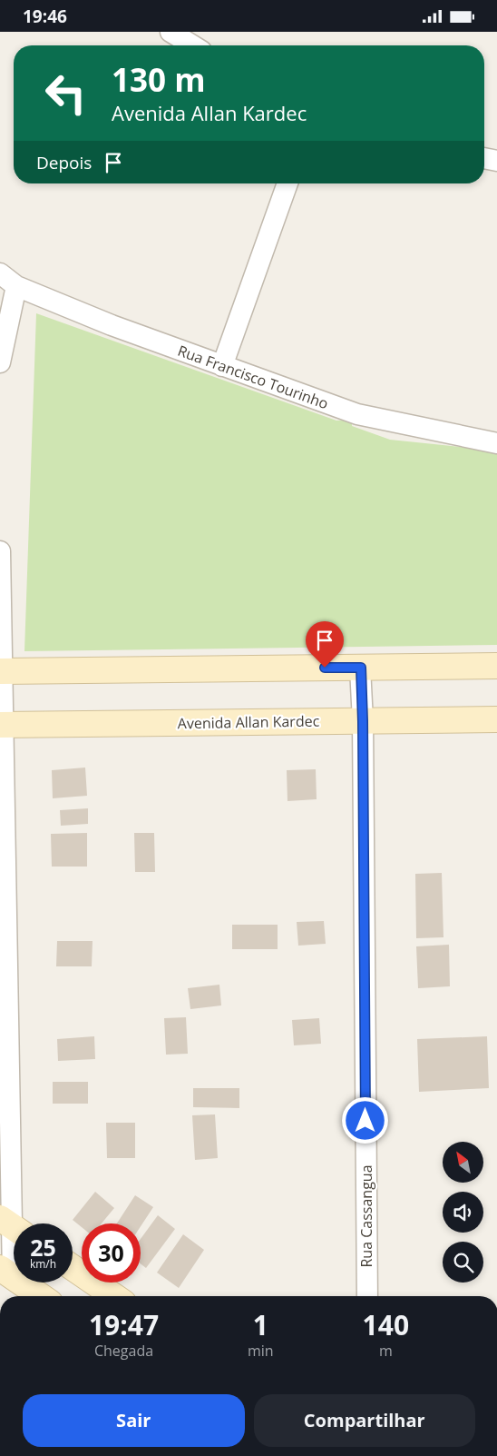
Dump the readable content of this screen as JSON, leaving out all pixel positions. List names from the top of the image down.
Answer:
{
  "streets": {
    "street": ["Rua Francisco Tourinho", "Avenida Allan Kardec", "Rua Cassangua"]
  },
  "crossings": [
    ["Avenida Allan Kardec", "Rua Cassangua"]
  ],
  "north": "top left",
  "page": {
    "status": "19:46",
    "turn": ["130 m", "Avenida Allan Kardec"],
    "then": "Depois",
    "speed": "25 km/h",
    "limit": "30",
    "eta": [
      "19:47",
      "Chegada",
      "1",
      "min",
      "140",
      "m"
    ],
    "buttons": ["Sair", "Compartilhar"]
  }
}
